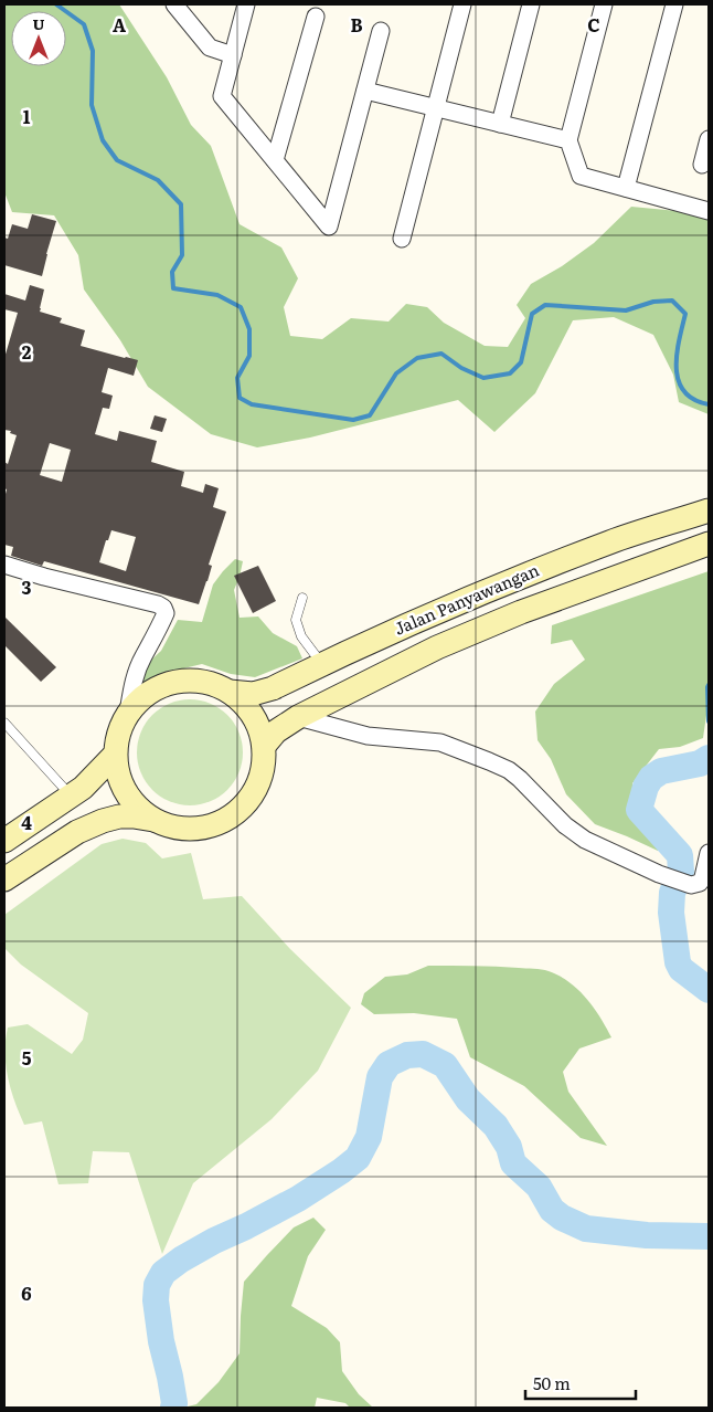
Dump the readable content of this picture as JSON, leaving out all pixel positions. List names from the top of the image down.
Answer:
{
  "streets": {
    "main road": ["Jalan Panyawangan"]
  },
  "scale_bar": "50 m",
  "north": "top",
  "grid": {
    "columns": ["A", "B", "C"],
    "rows": [
      "1",
      "2",
      "3",
      "4",
      "5",
      "6"
    ]
  }
}
